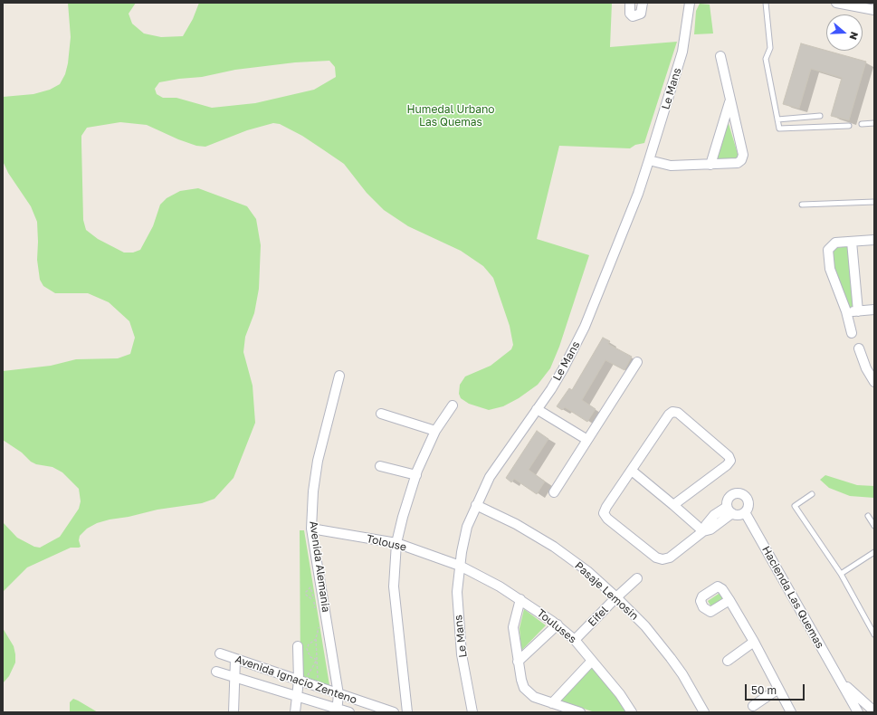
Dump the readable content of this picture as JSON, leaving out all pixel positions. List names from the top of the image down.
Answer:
{
  "streets": {
    "street": [
      "Le Mans",
      "Tolouse",
      "Avenida Alemania",
      "Pasaje Lemosin",
      "Hacienda Las Quemas",
      "Eifel",
      "Touluses",
      "Avenida Ignacio Zenteno"
    ]
  },
  "crossings": [
    ["Le Mans", "Tolouse"],
    ["Le Mans", "Pasaje Lemosin"],
    ["Le Mans", "Touluses"],
    ["Tolouse", "Avenida Alemania"],
    ["Tolouse", "Touluses"],
    ["Avenida Alemania", "Avenida Ignacio Zenteno"],
    ["Pasaje Lemosin", "Eifel"],
    ["Eifel", "Touluses"]
  ],
  "parks": ["Humedal Urbano Las Quemas"],
  "scale_bar": "50 m",
  "north": "right"
}
